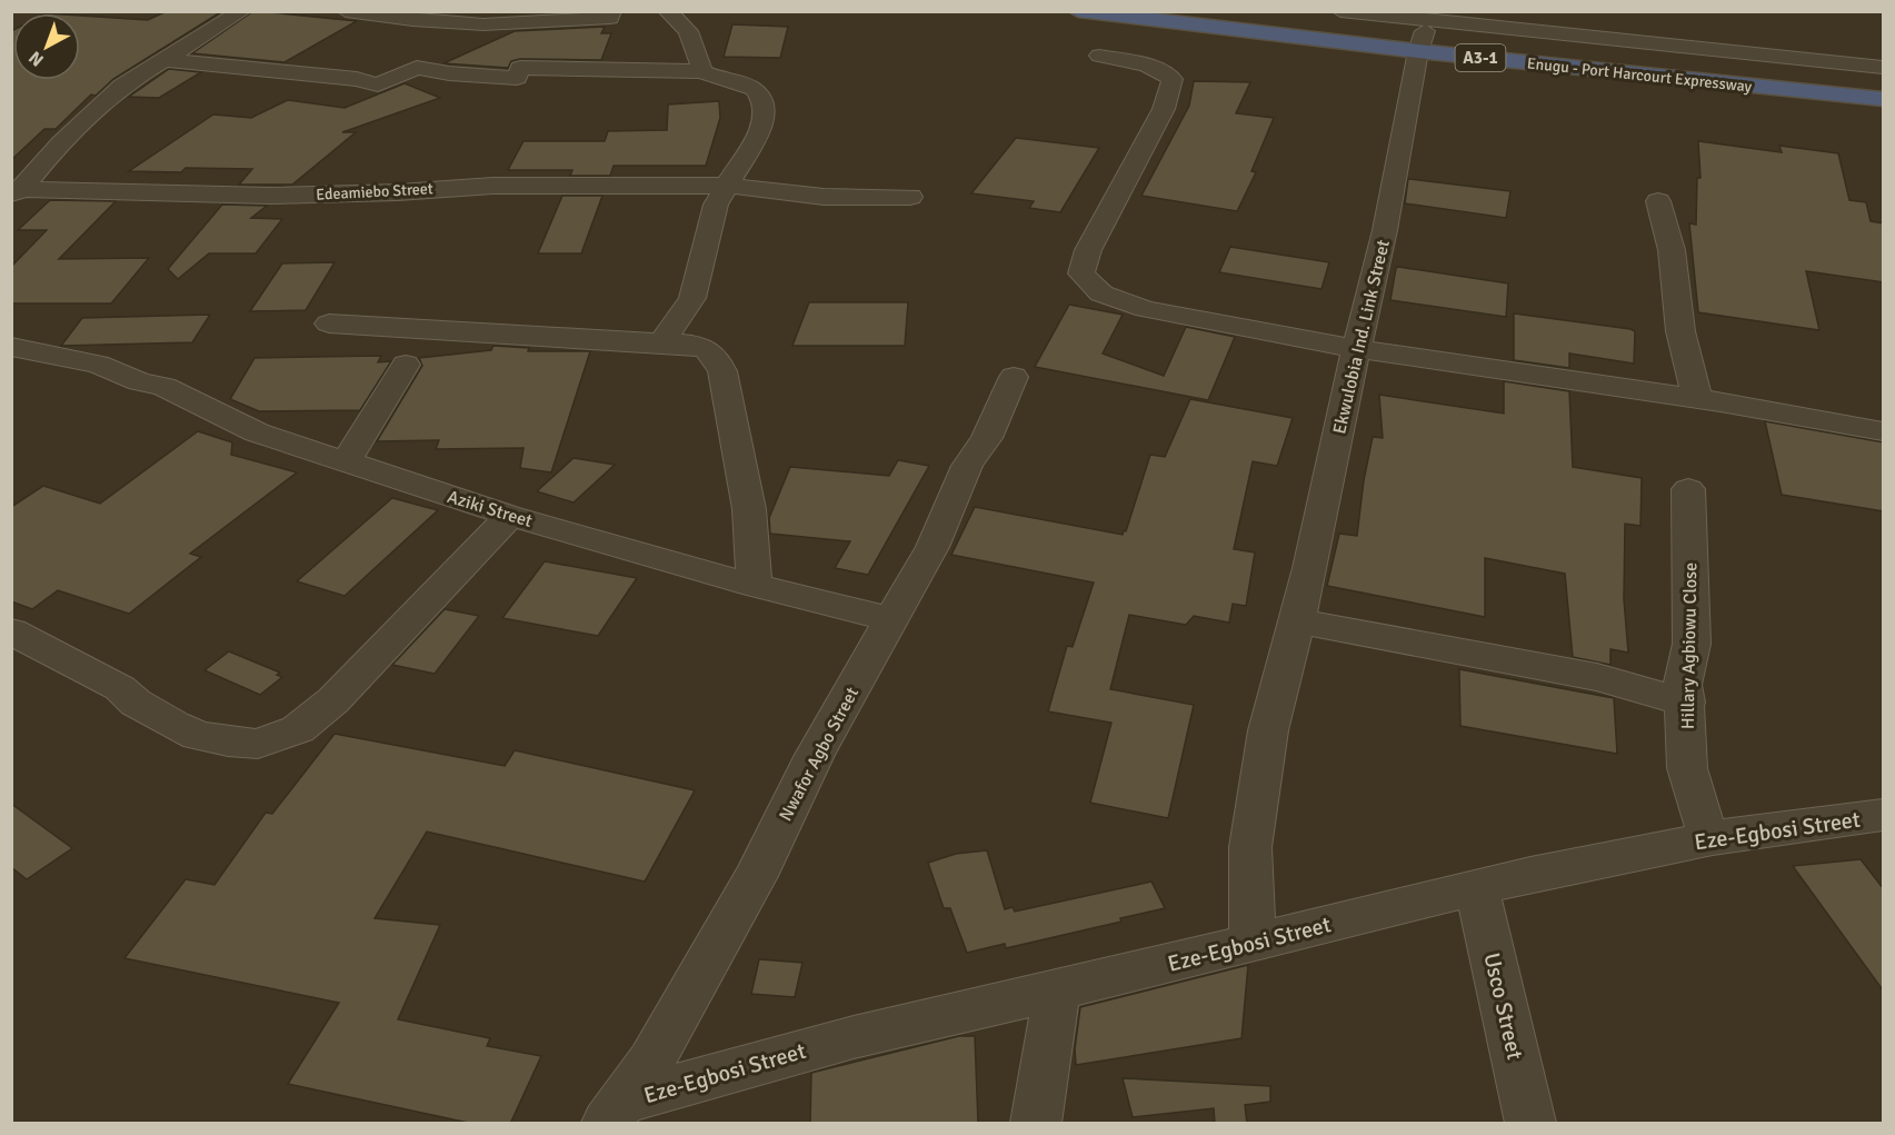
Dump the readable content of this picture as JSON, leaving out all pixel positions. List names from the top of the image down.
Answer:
{
  "streets": {
    "highway": ["A3-1", "Enugu - Port Harcourt Expressway"],
    "street": [
      "Edeamiebo Street",
      "Ekwulobia Ind. Link Street",
      "Aziki Street",
      "Hillary Agbiowu Close",
      "Nwafor Agbo Street",
      "Eze-Egbosi Street",
      "Usco Street"
    ]
  },
  "crossings": [
    ["Enugu - Port Harcourt Expressway", "Ekwulobia Ind. Link Street"],
    ["Ekwulobia Ind. Link Street", "Eze-Egbosi Street"],
    ["Aziki Street", "Nwafor Agbo Street"],
    ["Hillary Agbiowu Close", "Eze-Egbosi Street"],
    ["Nwafor Agbo Street", "Eze-Egbosi Street"],
    ["Eze-Egbosi Street", "Usco Street"]
  ],
  "north": "bottom left"
}
